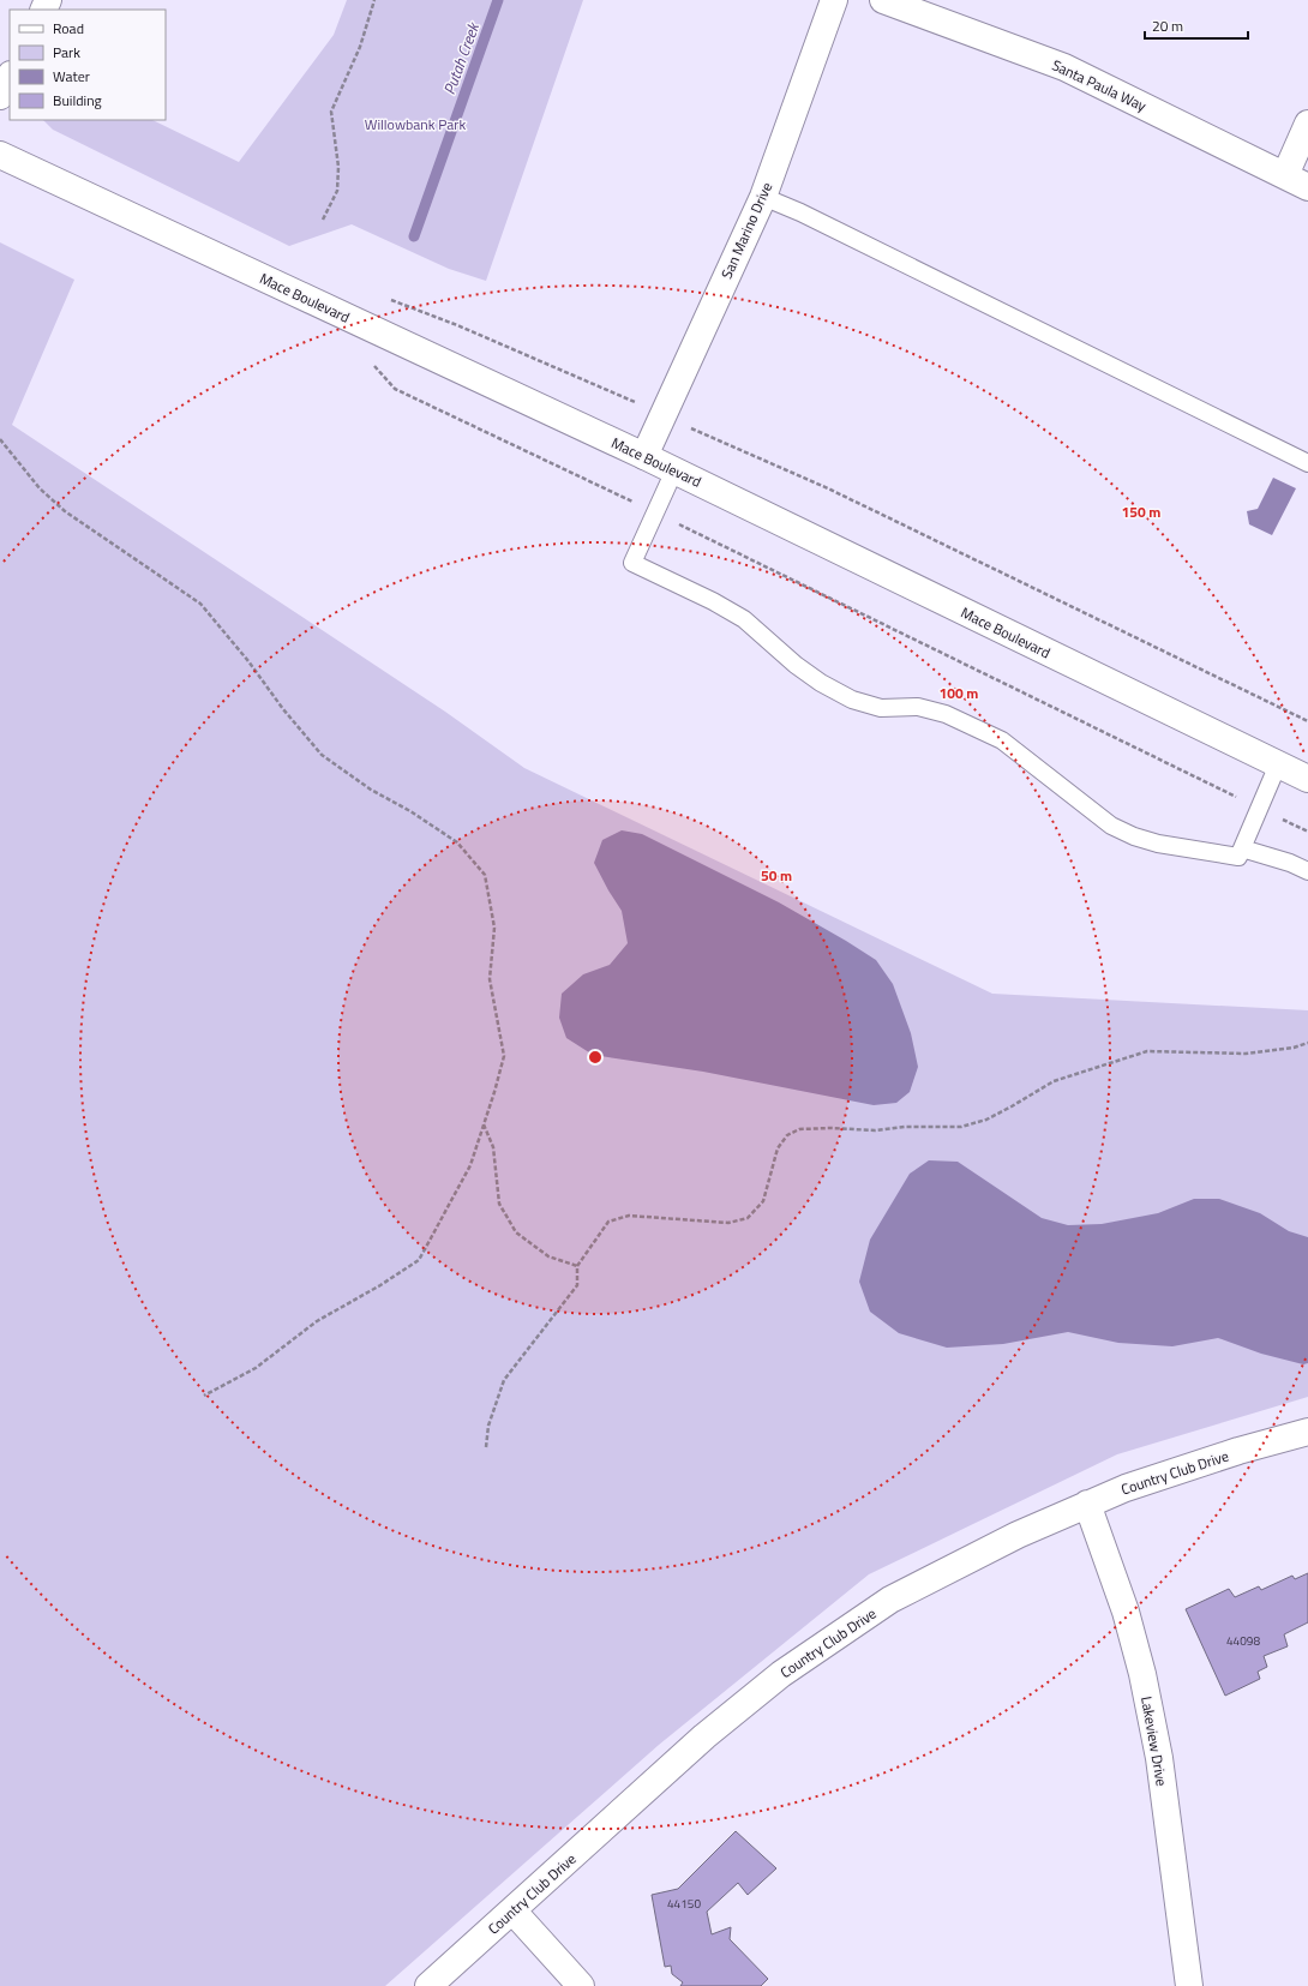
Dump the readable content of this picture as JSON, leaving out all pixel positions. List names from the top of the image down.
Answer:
{
  "streets": {
    "street": [
      "Santa Paula Way",
      "San Marino Drive",
      "Mace Boulevard",
      "Country Club Drive",
      "Lakeview Drive"
    ]
  },
  "crossings": [
    ["San Marino Drive", "Mace Boulevard"],
    ["Country Club Drive", "Lakeview Drive"]
  ],
  "water": ["Putah Creek"],
  "parks": ["Willowbank Park"],
  "house_numbers": ["44098", "44150"],
  "legend": [
    "Road",
    "Park",
    "Water",
    "Building"
  ],
  "scale_bar": "20 m",
  "rings": ["150 m", "100 m", "50 m"]
}
